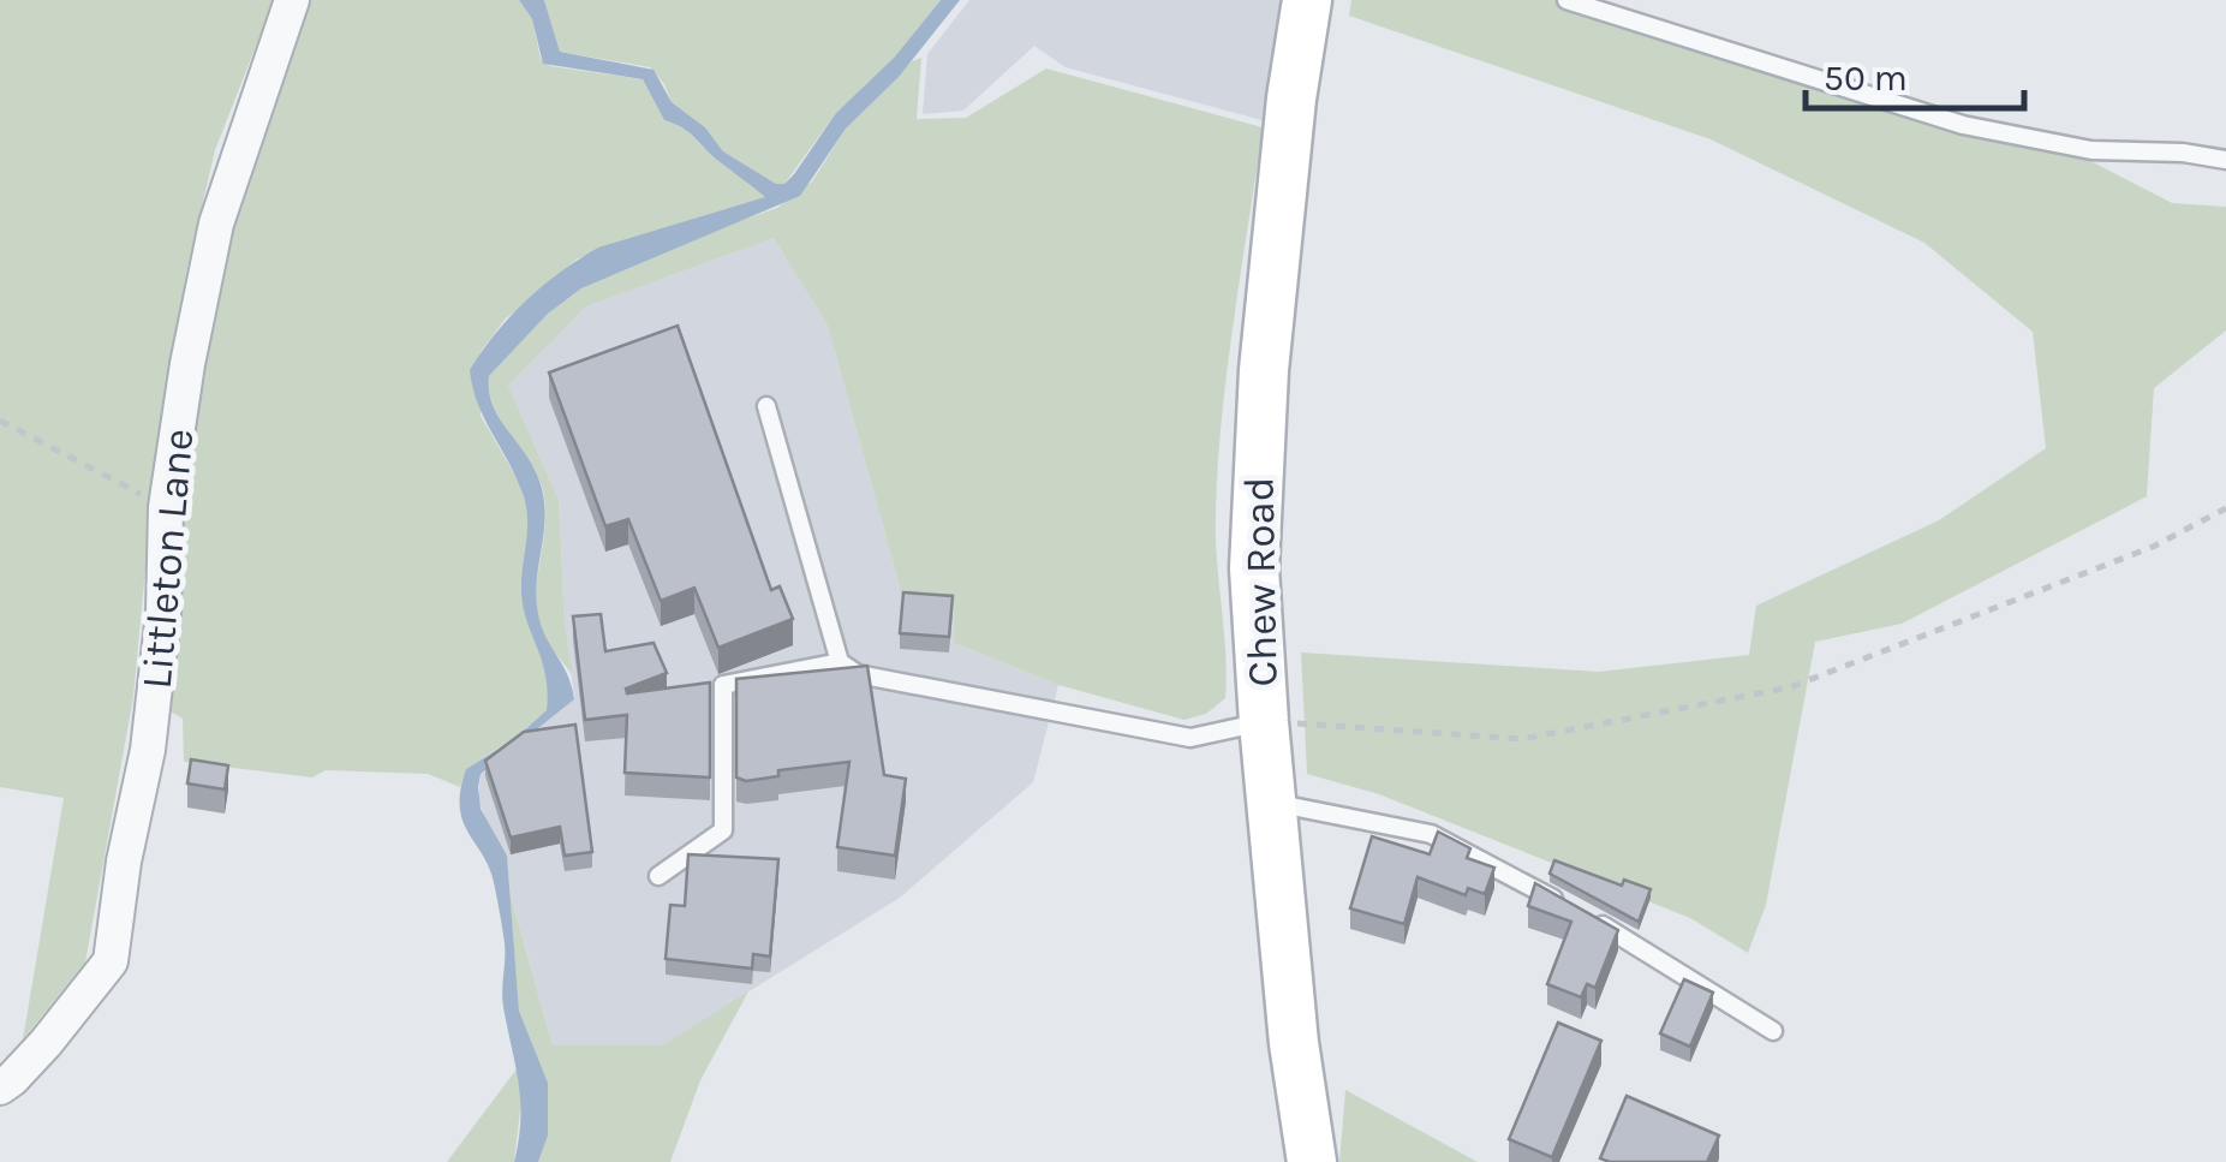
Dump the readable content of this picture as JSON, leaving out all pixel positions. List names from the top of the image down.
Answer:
{
  "streets": {
    "main road": ["Chew Road"],
    "street": ["Littleton Lane"]
  },
  "scale_bar": "50 m"
}
